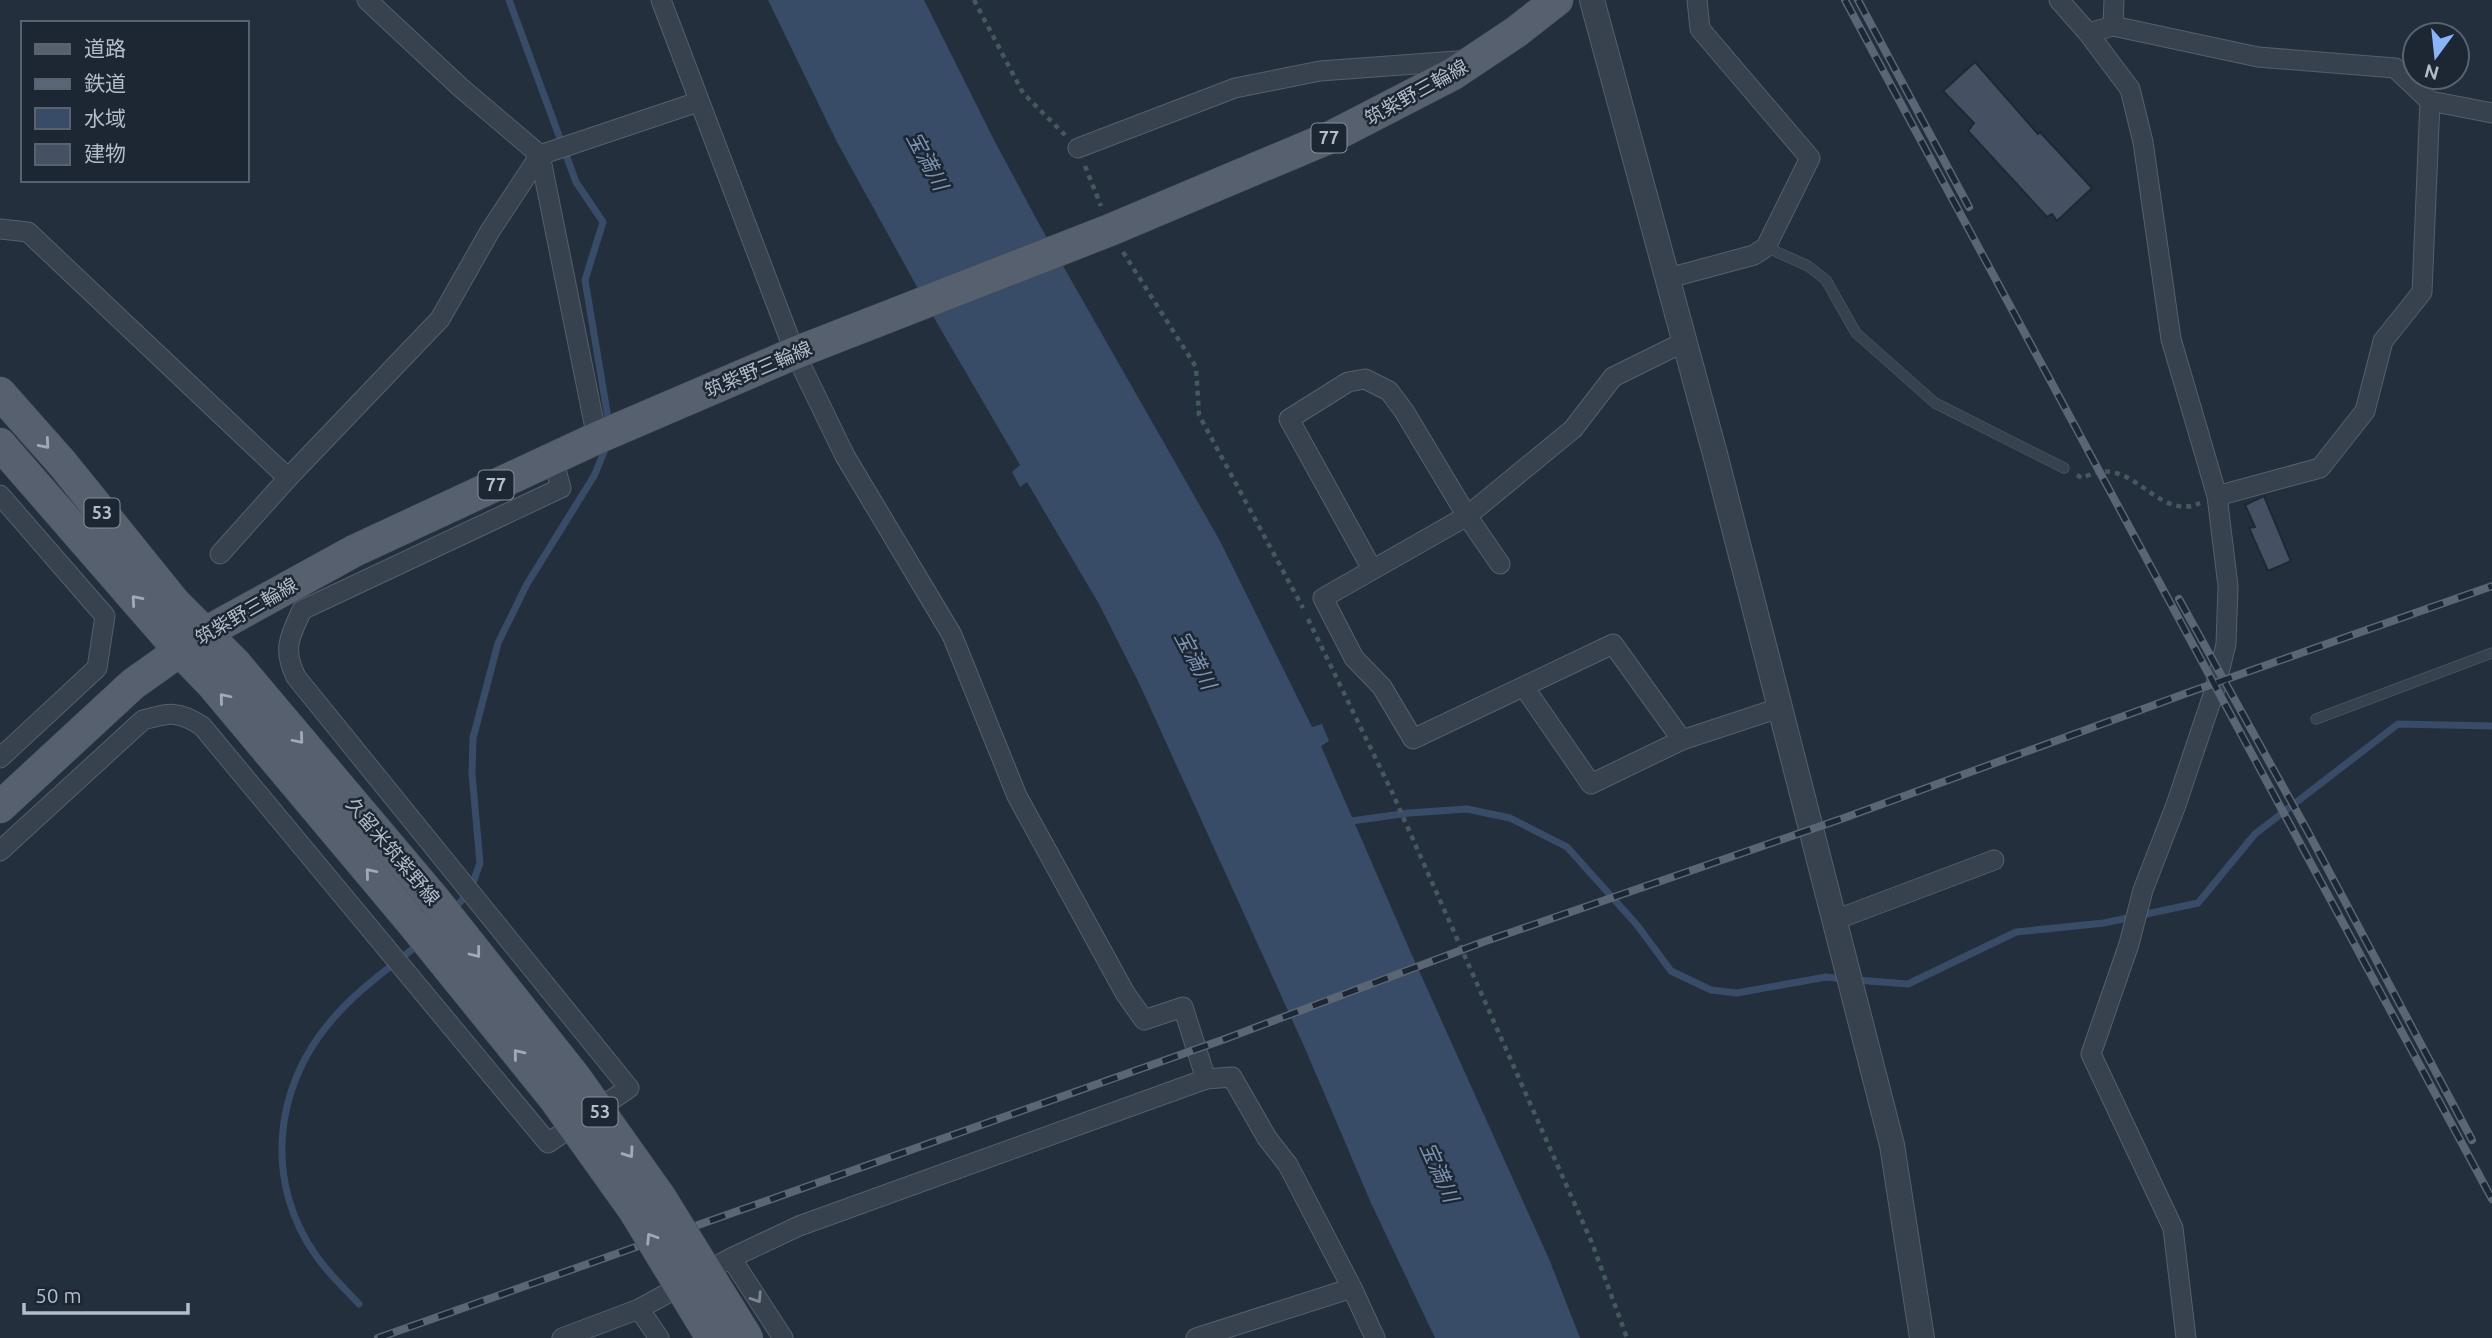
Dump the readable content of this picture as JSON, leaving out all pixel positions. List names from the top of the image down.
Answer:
{
  "streets": {
    "main road": [
      "筑紫野三輪線",
      "77",
      "53",
      "久留米筑紫野線"
    ]
  },
  "crossings": [
    ["筑紫野三輪線", "久留米筑紫野線"]
  ],
  "water": ["宝満川"],
  "legend": [
    "道路",
    "鉄道",
    "水域",
    "建物"
  ],
  "scale_bar": "50 m",
  "north": "bottom"
}
